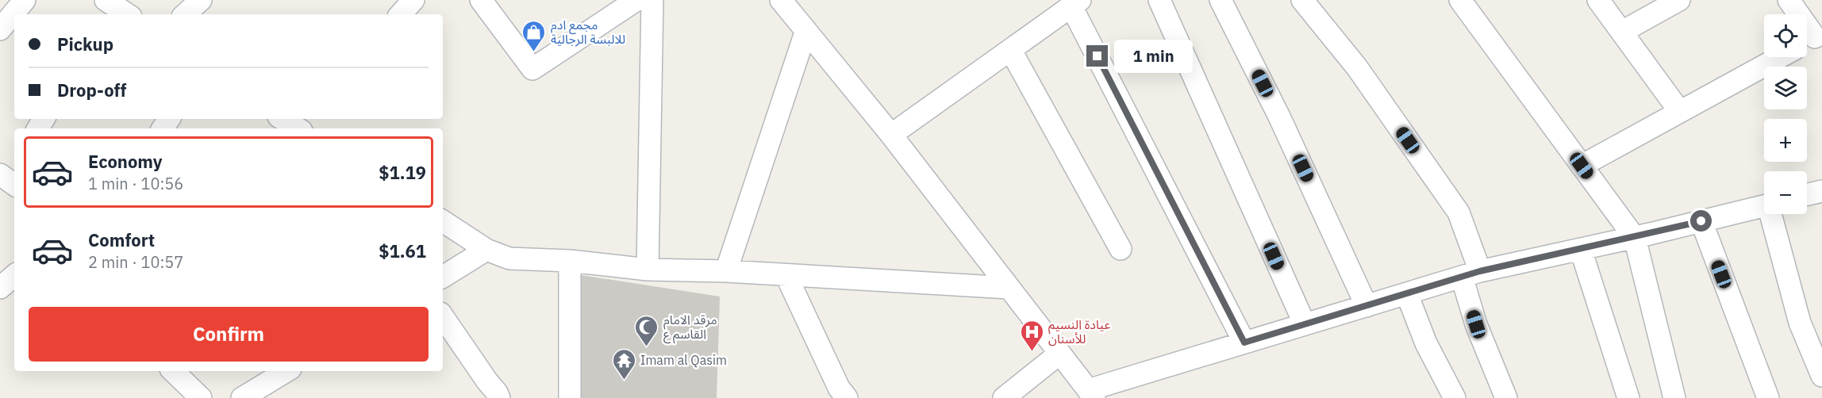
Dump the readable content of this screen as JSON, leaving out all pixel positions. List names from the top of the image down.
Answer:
{
  "places": {
    "shop": ["مجمع ادم للالبسة الرجالية"],
    "mosque": ["مرقد الامام القاسم ع"],
    "hospital": ["عيادة النسيم للأسنان"],
    "temple": ["Imam al Qasim"]
  },
  "page": {
    "map_buttons": ["+", "−"],
    "banner": ["Pickup", "Drop-off"],
    "bubble": "1 min",
    "list": [
      {
        "name": "Economy",
        "note": "1 min · 10:56",
        "value": "$1.19"
      },
      {
        "name": "Comfort",
        "note": "2 min · 10:57",
        "value": "$1.61"
      }
    ],
    "buttons": "Confirm"
  }
}
